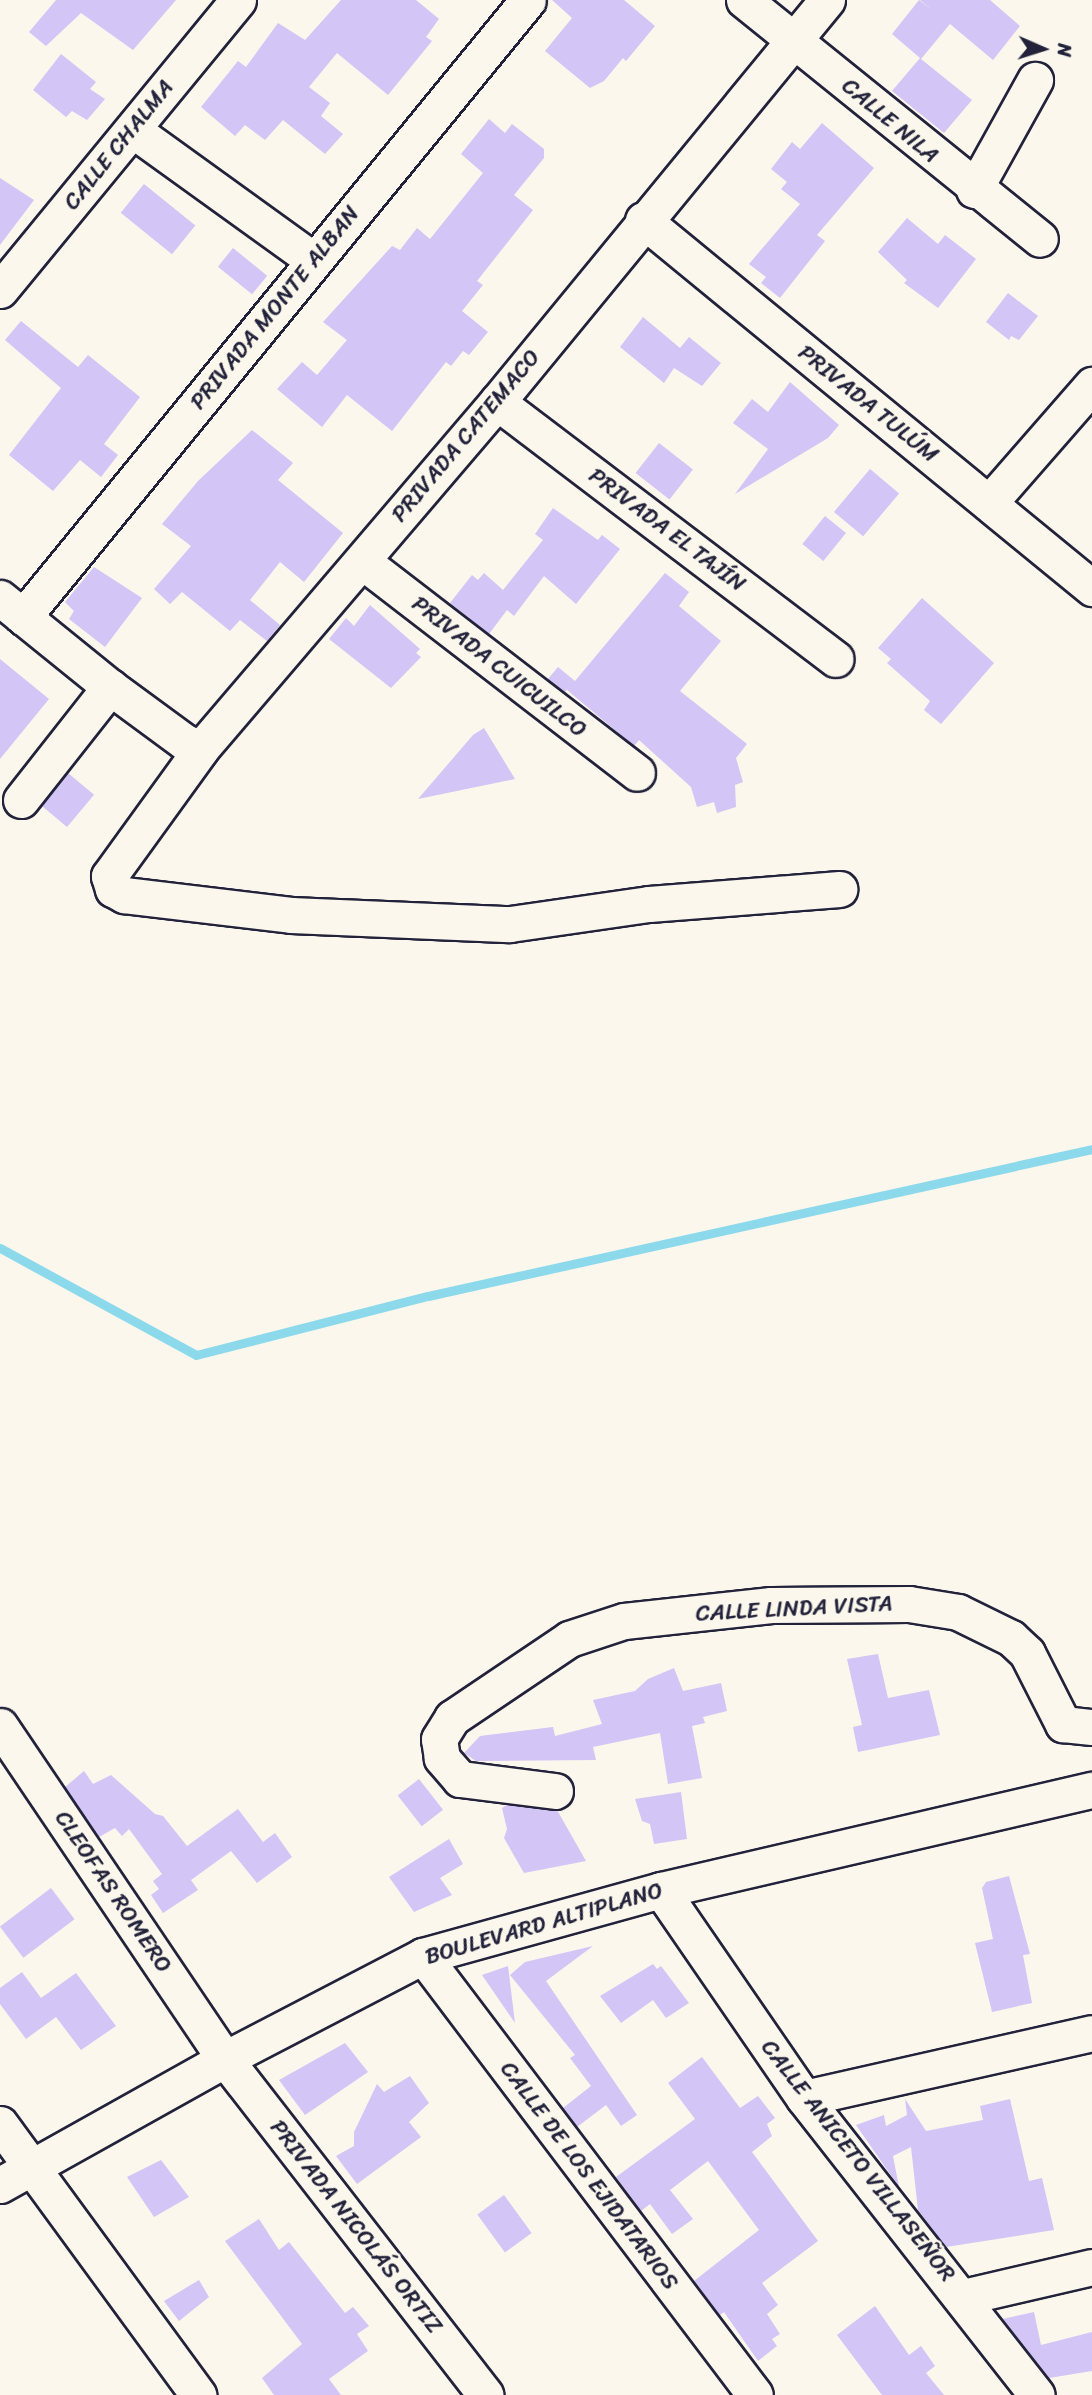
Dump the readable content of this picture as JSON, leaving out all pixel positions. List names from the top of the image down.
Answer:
{
  "streets": {
    "street": [
      "CALLE NILA",
      "CALLE CHALMA",
      "PRIVADA MONTE ALBAN",
      "PRIVADA TULÚM",
      "PRIVADA CATEMACO",
      "PRIVADA EL TAJÍN",
      "PRIVADA CUICUILCO",
      "CALLE LINDA VISTA",
      "CLEOFAS ROMERO",
      "BOULEVARD ALTIPLANO",
      "CALLE ANICETO VILLASEÑOR",
      "CALLE DE LOS EJIDATARIOS",
      "PRIVADA NICOLÁS ORTIZ"
    ]
  },
  "crossings": [
    ["CALLE NILA", "PRIVADA CATEMACO"],
    ["PRIVADA TULÚM", "PRIVADA CATEMACO"],
    ["PRIVADA CATEMACO", "PRIVADA EL TAJÍN"],
    ["PRIVADA CATEMACO", "PRIVADA CUICUILCO"],
    ["CLEOFAS ROMERO", "BOULEVARD ALTIPLANO"],
    ["CLEOFAS ROMERO", "PRIVADA NICOLÁS ORTIZ"],
    ["BOULEVARD ALTIPLANO", "CALLE ANICETO VILLASEÑOR"],
    ["BOULEVARD ALTIPLANO", "CALLE DE LOS EJIDATARIOS"],
    ["BOULEVARD ALTIPLANO", "PRIVADA NICOLÁS ORTIZ"]
  ],
  "north": "right"
}
